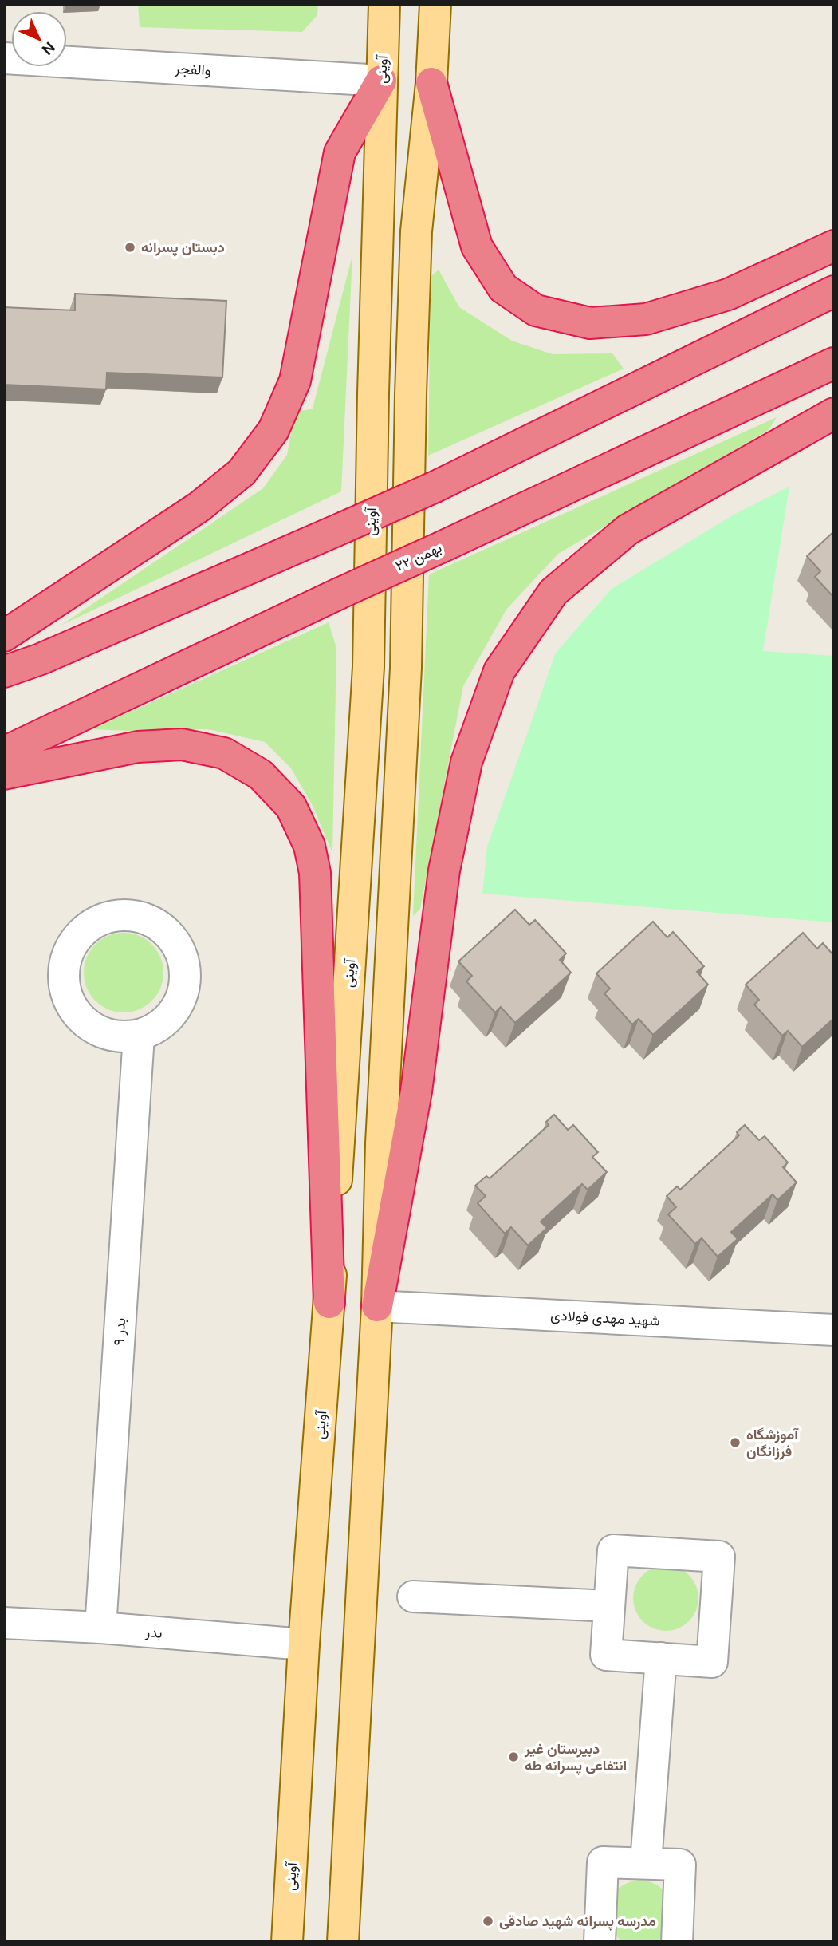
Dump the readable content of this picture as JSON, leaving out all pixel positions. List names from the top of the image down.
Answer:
{
  "streets": {
    "highway": ["۲۲ بهمن"],
    "main road": ["آوینی"],
    "street": [
      "والفجر",
      "شهید مهدی فولادی",
      "بدر ۹",
      "بدر"
    ]
  },
  "crossings": [
    ["والفجر", "آوینی"],
    ["آوینی", "بدر"],
    ["بدر ۹", "بدر"]
  ],
  "places": [
    "دبستان پسرانه",
    "آموزشگاه فرزانگان",
    "دبیرستان غیر انتفاعی پسرانه طه",
    "مدرسه پسرانه شهید صادقی"
  ],
  "north": "bottom right"
}
